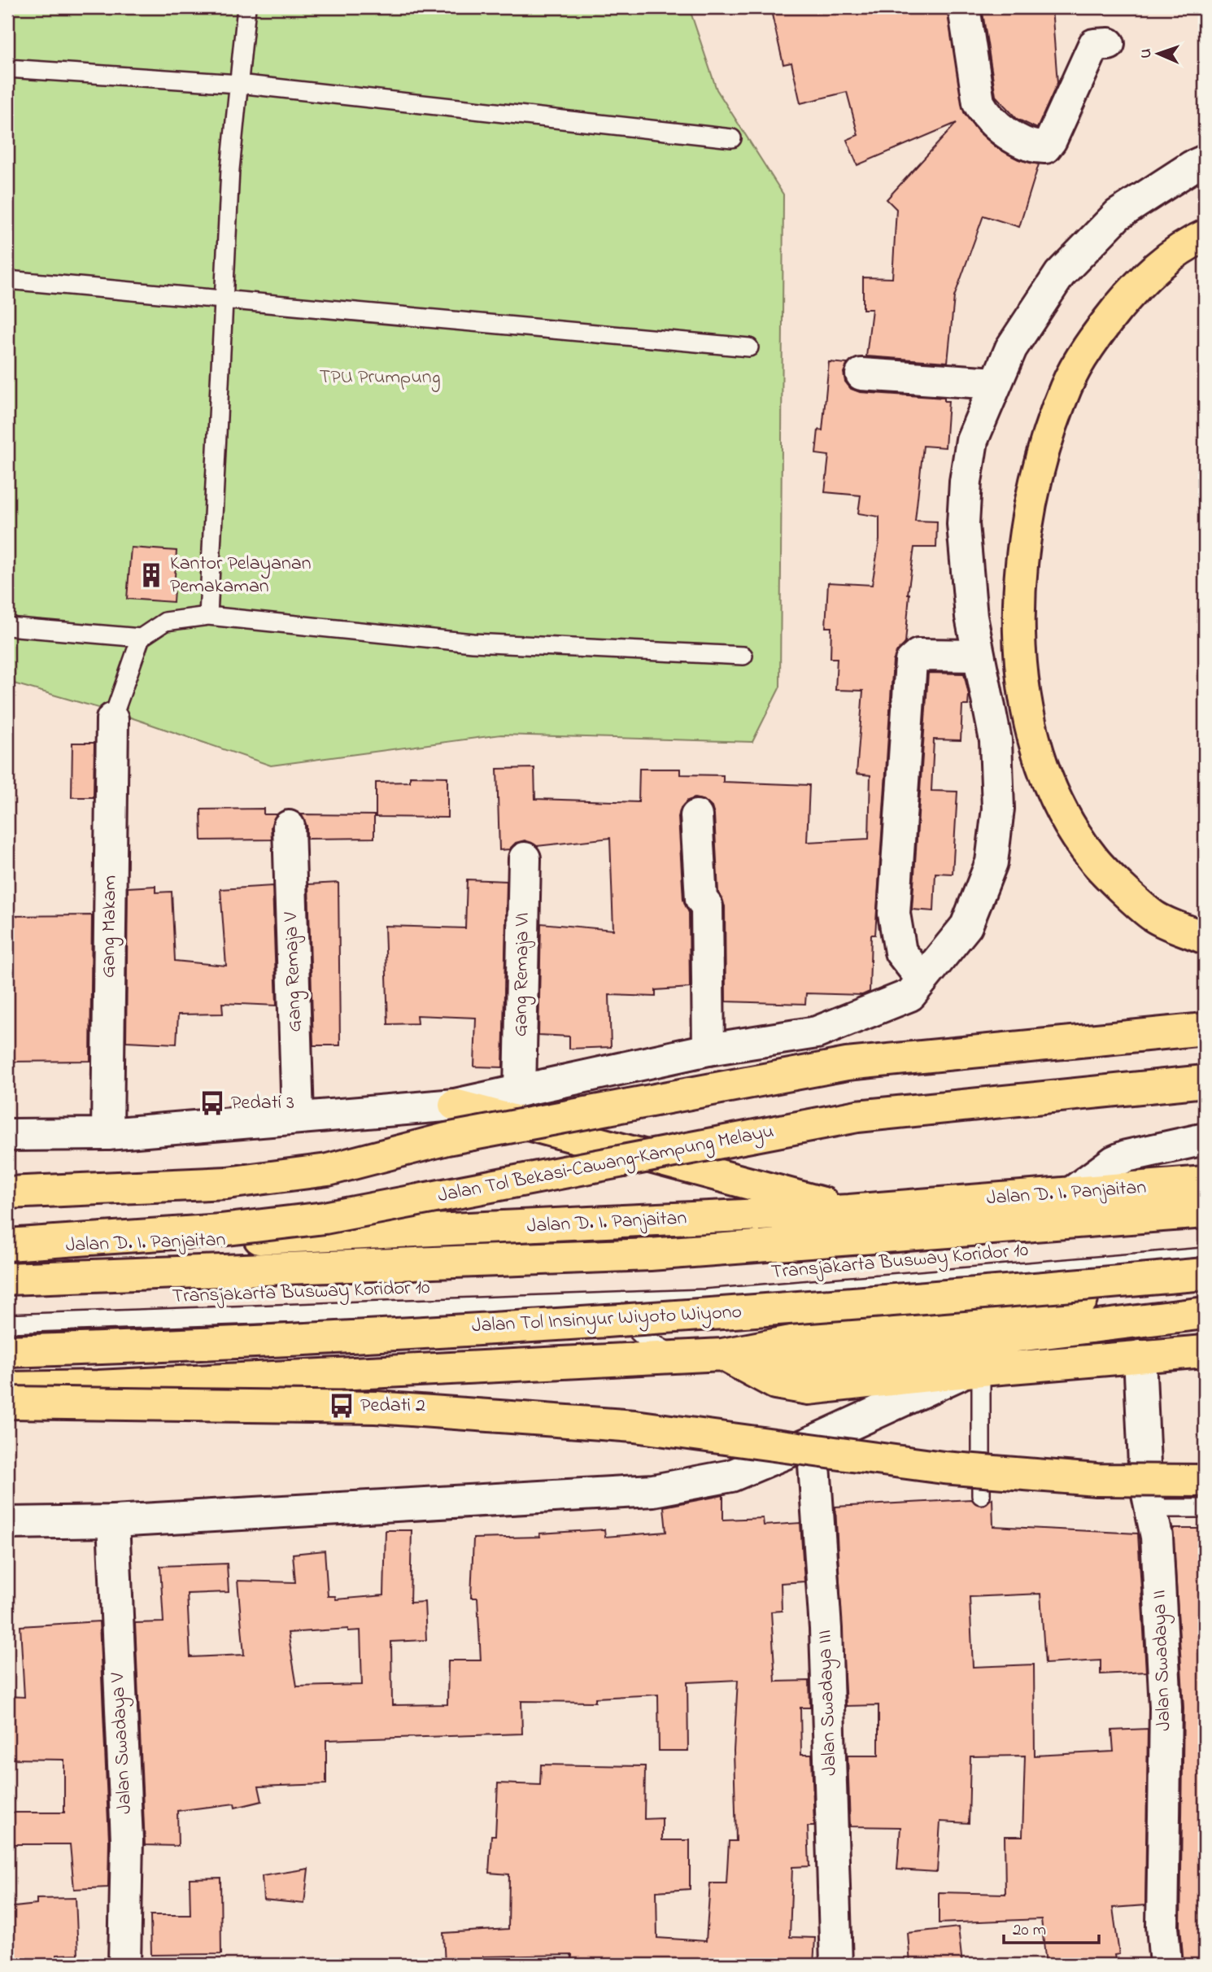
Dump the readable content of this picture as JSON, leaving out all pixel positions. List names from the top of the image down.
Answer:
{
  "streets": {
    "highway": ["Jalan Tol Bekasi–Cawang–Kampung Melayu", "Jalan D. I. Panjaitan", "Jalan Tol Insinyur Wiyoto Wiyono"],
    "street": [
      "Gang Makam",
      "Gang Remaja V",
      "Gang Remaja VI",
      "Jalan Swadaya II",
      "Jalan Swadaya III",
      "Jalan Swadaya V"
    ],
    "lane": ["Transjakarta Busway Koridor 10"]
  },
  "crossings": [
    ["Jalan Tol Bekasi–Cawang–Kampung Melayu", "Jalan D. I. Panjaitan"],
    ["Jalan D. I. Panjaitan", "Transjakarta Busway Koridor 10"]
  ],
  "parks": ["TPU Prumpung"],
  "places": {
    "building": ["Kantor Pelayanan Pemakaman"],
    "bus stop": ["Pedati 3", "Pedati 2"]
  },
  "scale_bar": "20 m",
  "north": "left"
}
